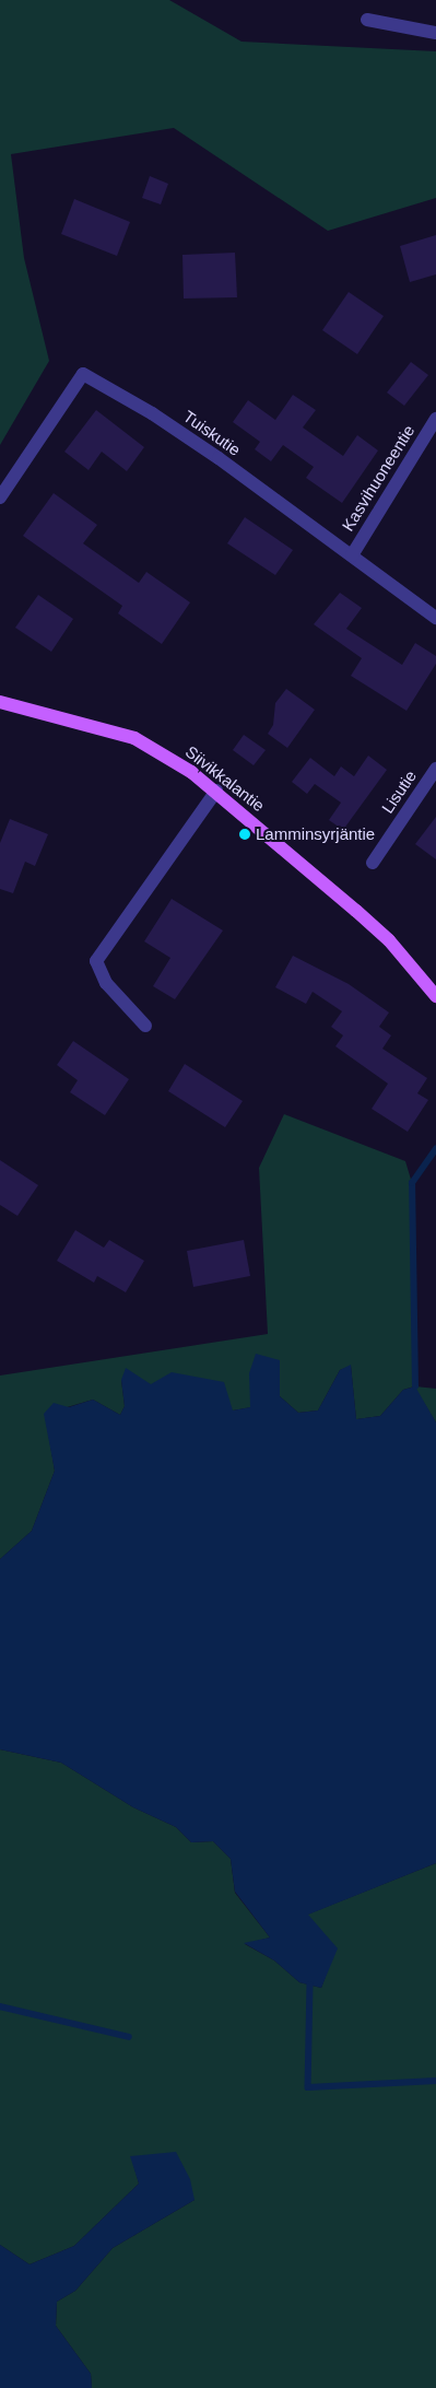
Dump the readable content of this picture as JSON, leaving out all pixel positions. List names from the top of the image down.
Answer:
{
  "streets": {
    "main road": ["Siivikkalantie"],
    "street": ["Tuiskutie", "Kasvihuoneentie", "Lisutie"]
  },
  "crossings": [
    ["Tuiskutie", "Kasvihuoneentie"]
  ],
  "places": ["Lamminsyrjäntie"]
}
